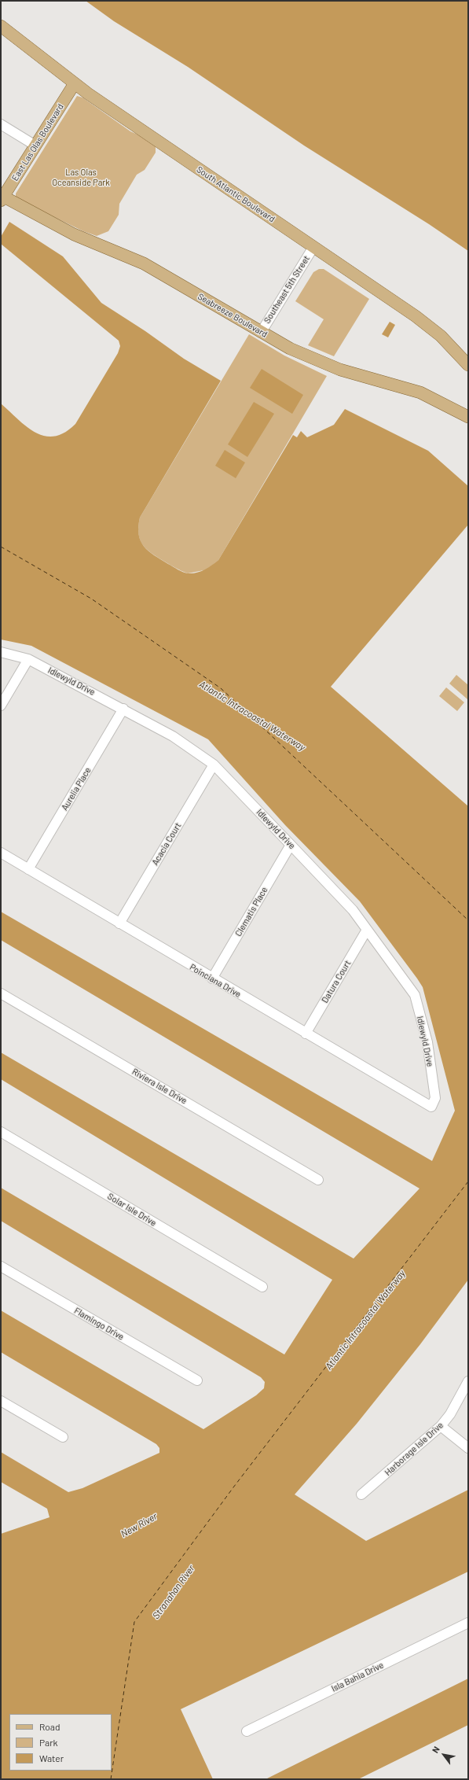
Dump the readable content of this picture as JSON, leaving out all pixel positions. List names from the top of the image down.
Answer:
{
  "streets": {
    "main road": ["East Las Olas Boulevard", "South Atlantic Boulevard", "Seabreeze Boulevard"],
    "street": [
      "Southeast 5th Street",
      "Idlewyld Drive",
      "Aurelia Place",
      "Acacia Court",
      "Clematis Place",
      "Poinciana Drive",
      "Datura Court",
      "Riviera Isle Drive",
      "Solar Isle Drive",
      "Flamingo Drive",
      "Harborage Isle Drive",
      "Isla Bahia Drive"
    ]
  },
  "crossings": [
    ["East Las Olas Boulevard", "South Atlantic Boulevard"],
    ["East Las Olas Boulevard", "Seabreeze Boulevard"],
    ["South Atlantic Boulevard", "Southeast 5th Street"],
    ["Southeast 5th Street", "Seabreeze Boulevard"],
    ["Idlewyld Drive", "Aurelia Place"],
    ["Idlewyld Drive", "Acacia Court"],
    ["Idlewyld Drive", "Clematis Place"],
    ["Idlewyld Drive", "Poinciana Drive"],
    ["Idlewyld Drive", "Datura Court"],
    ["Aurelia Place", "Poinciana Drive"],
    ["Acacia Court", "Poinciana Drive"],
    ["Clematis Place", "Poinciana Drive"],
    ["Poinciana Drive", "Datura Court"]
  ],
  "water": ["Atlantic Intracoastal Waterway", "New River", "Stranahan River"],
  "parks": ["Las Olas Oceanside Park"],
  "legend": ["Road", "Park", "Water"],
  "north": "top left"
}
